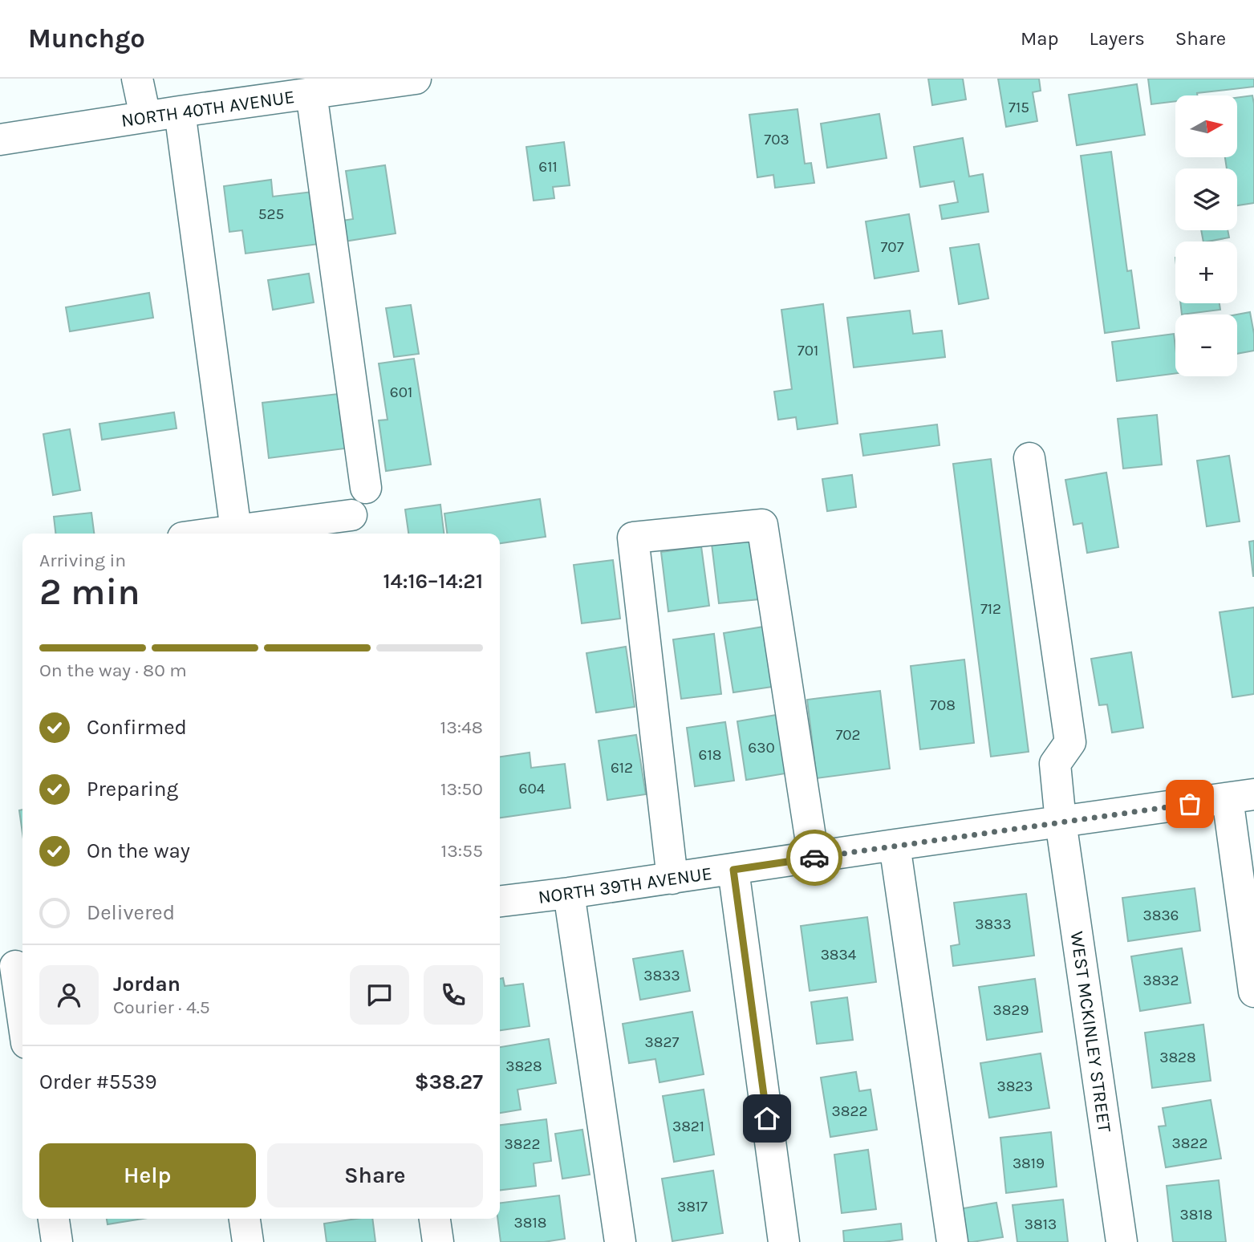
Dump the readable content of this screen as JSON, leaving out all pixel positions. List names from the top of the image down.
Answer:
{
  "streets": {
    "street": ["NORTH 40TH AVENUE", "NORTH 39TH AVENUE", "WEST MCKINLEY STREET"]
  },
  "crossings": [
    ["NORTH 39TH AVENUE", "WEST MCKINLEY STREET"]
  ],
  "house_numbers": [
    "715",
    "703",
    "611",
    "525",
    "707",
    "701",
    "601",
    "712",
    "708",
    "702",
    "630",
    "618",
    "612",
    "604",
    "3836",
    "3833",
    "3834",
    "3833",
    "3832",
    "3829",
    "3827",
    "3828",
    "3828",
    "3823",
    "3822",
    "3821",
    "3822",
    "3822",
    "3819",
    "3817",
    "3818",
    "3818",
    "3813"
  ],
  "north": "right",
  "page": {
    "header": "Munchgo",
    "nav": ["Map", "Layers", "Share"],
    "map_buttons": ["+", "−"],
    "heading": ["2 min", "Arriving in", "14:16–14:21"],
    "panel": [
      "Jordan",
      "Courier · 4.5",
      "Order #5539",
      "$38.27"
    ],
    "bar": "On the way · 80 m",
    "list": [
      ["Confirmed", "13:48"],
      ["Preparing", "13:50"],
      ["On the way", "13:55"],
      "Delivered"
    ],
    "buttons": ["Help", "Share"]
  }
}
